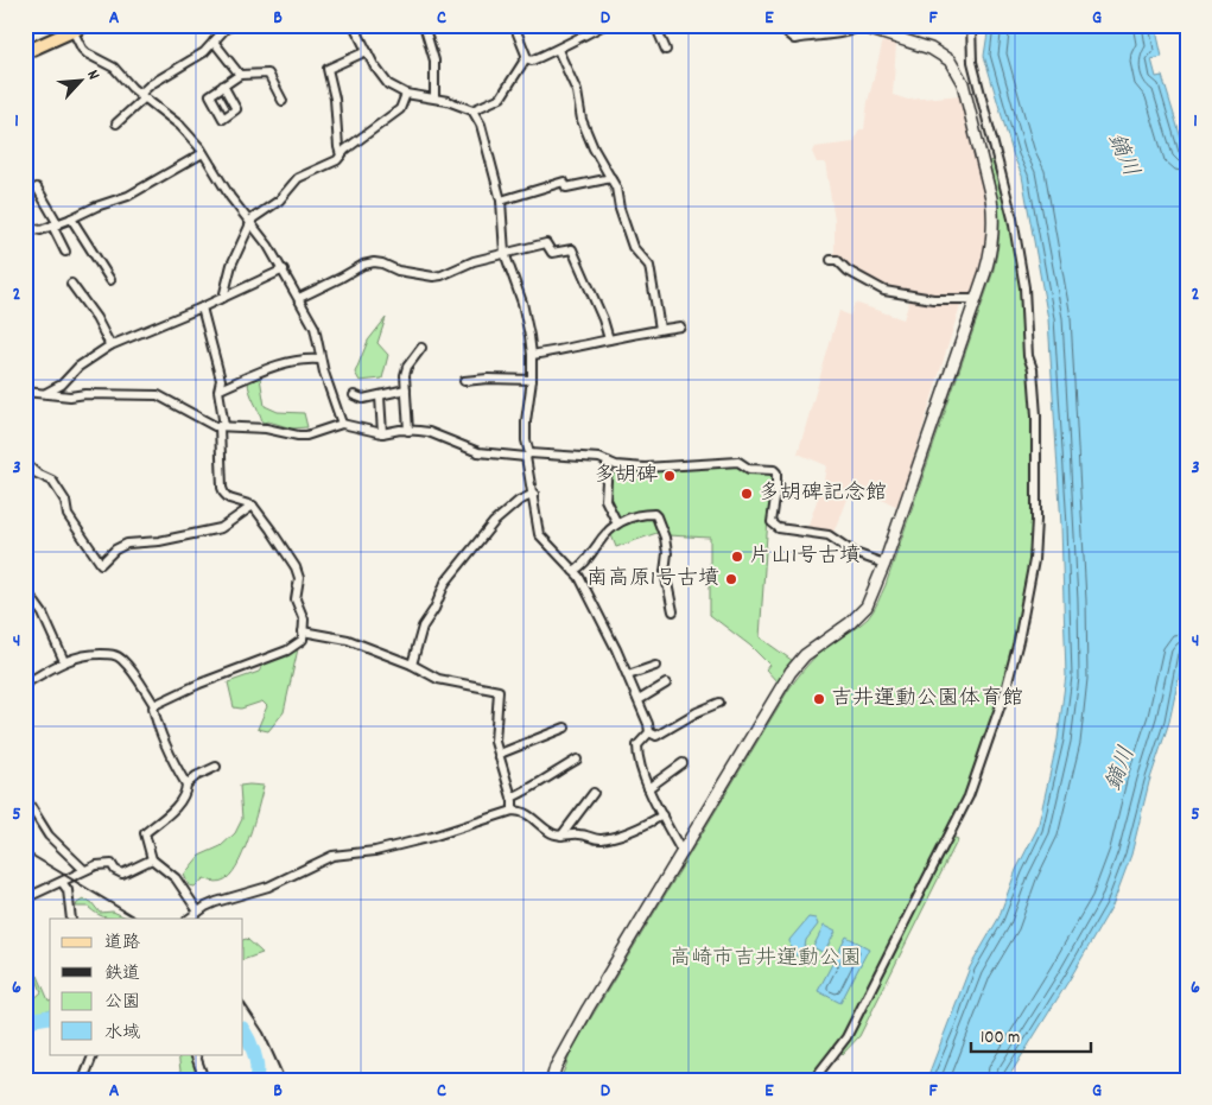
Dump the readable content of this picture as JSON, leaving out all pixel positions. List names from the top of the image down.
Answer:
{
  "water": ["鏑川"],
  "parks": ["高崎市吉井運動公園"],
  "places": [
    "多胡碑",
    "多胡碑記念館",
    "片山1号古墳",
    "南高原1号古墳",
    "吉井運動公園体育館"
  ],
  "legend": [
    "道路",
    "鉄道",
    "公園",
    "水域"
  ],
  "scale_bar": "100 m",
  "north": "top right",
  "grid": {
    "columns": [
      "A",
      "B",
      "C",
      "D",
      "E",
      "F",
      "G"
    ],
    "rows": [
      "1",
      "2",
      "3",
      "4",
      "5",
      "6"
    ]
  }
}
